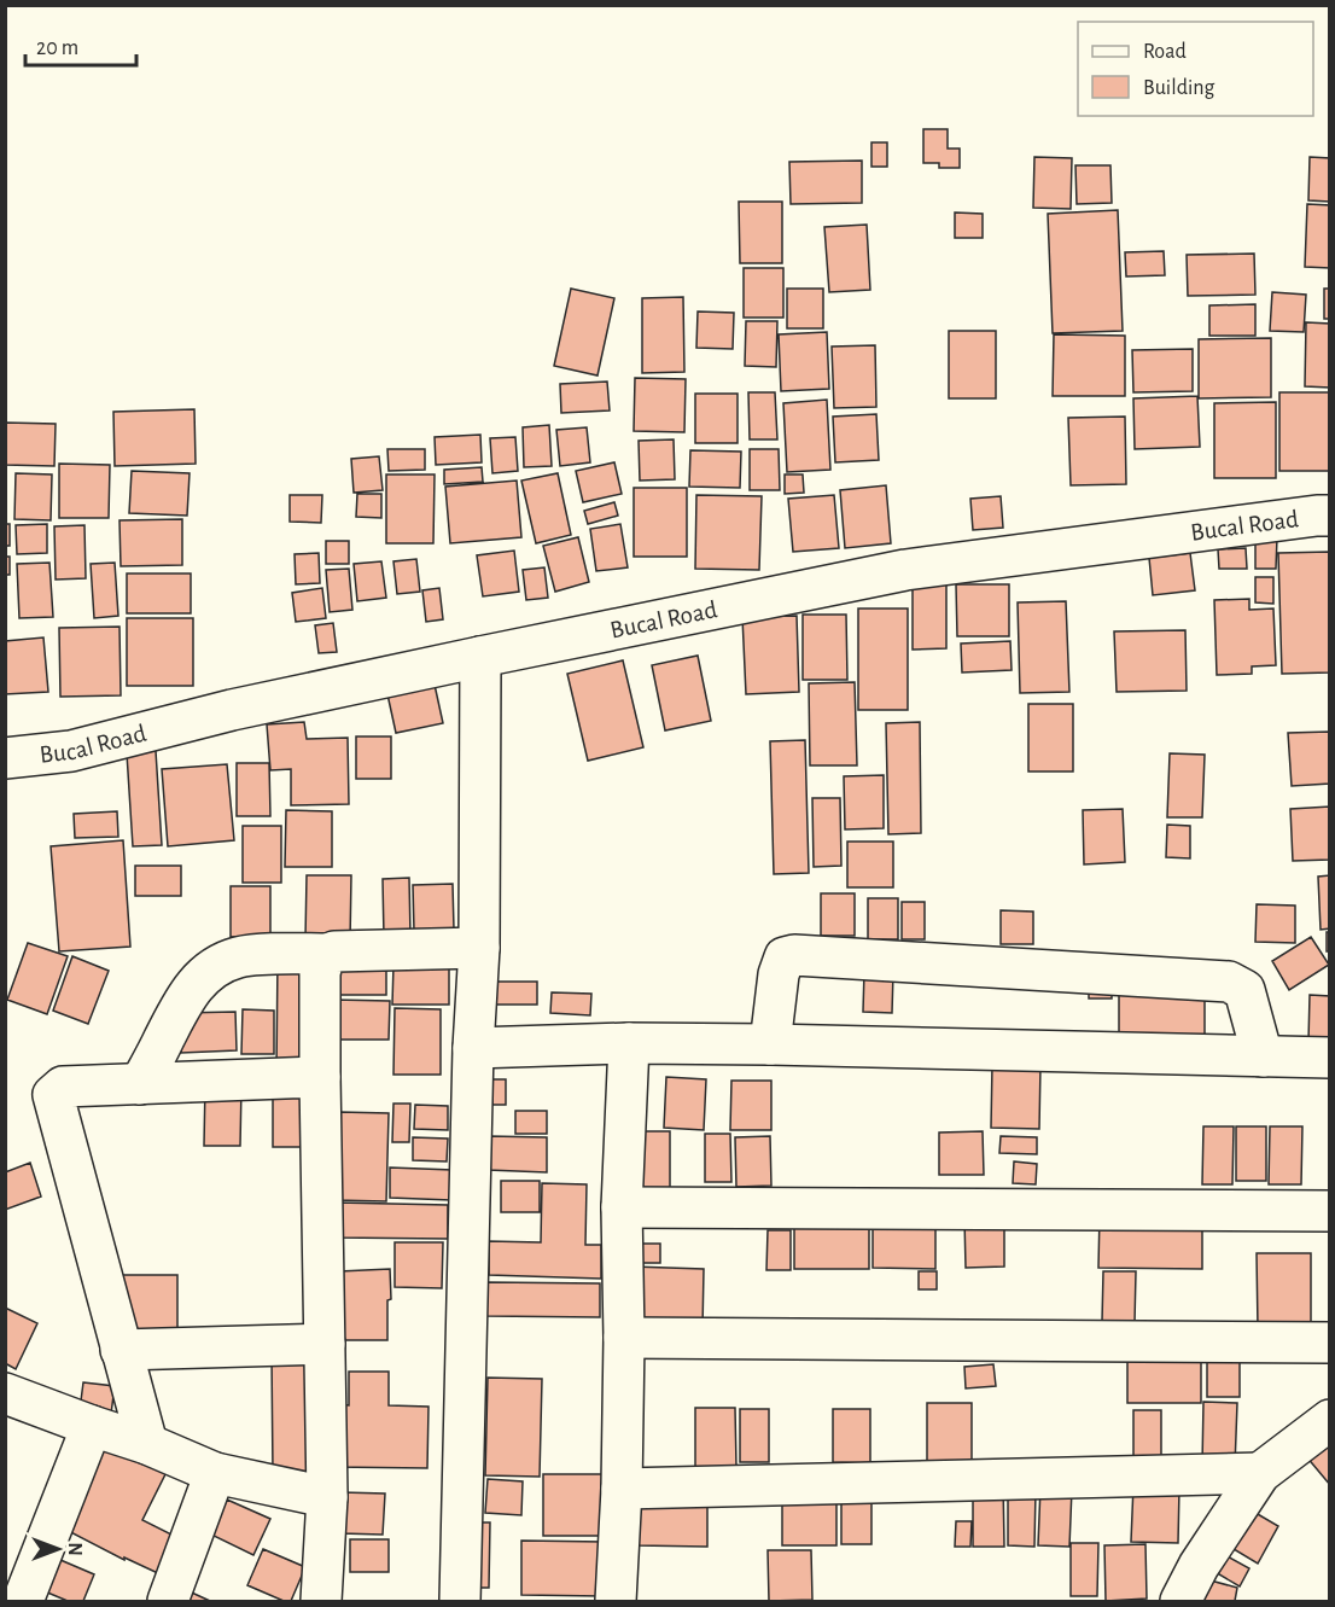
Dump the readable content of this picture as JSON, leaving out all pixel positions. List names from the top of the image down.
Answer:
{
  "streets": {
    "street": ["Bucal Road"]
  },
  "legend": ["Road", "Building"],
  "scale_bar": "20 m",
  "north": "right"
}
